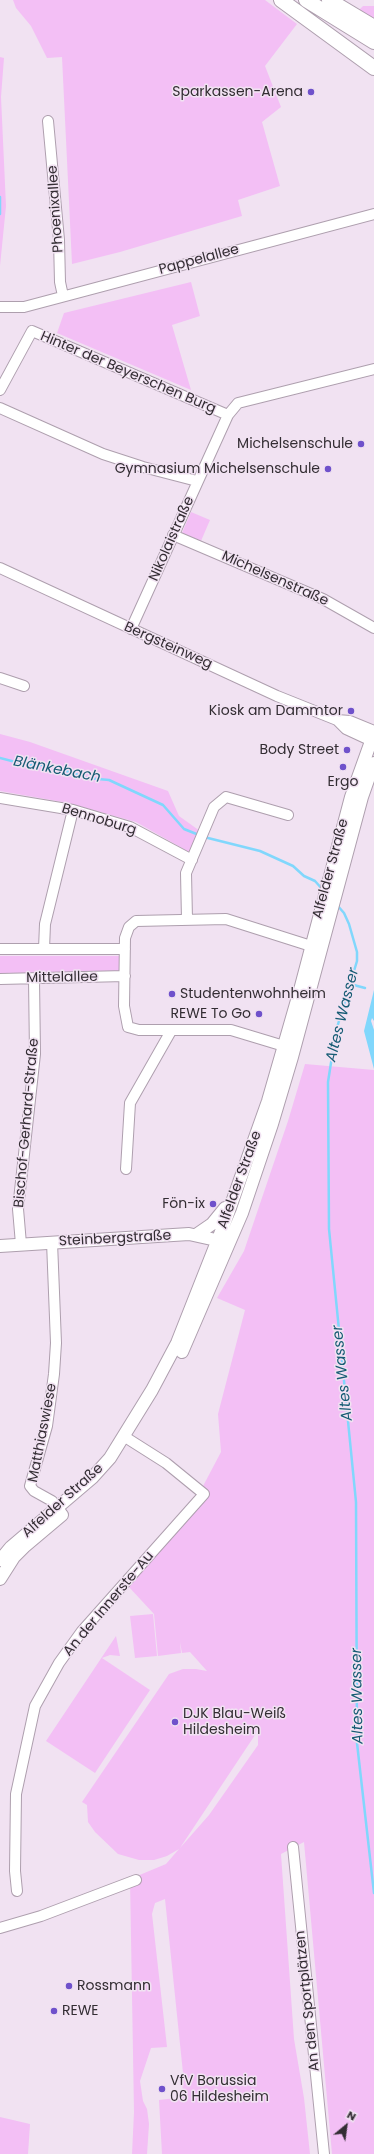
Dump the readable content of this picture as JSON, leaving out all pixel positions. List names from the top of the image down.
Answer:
{
  "streets": {
    "main road": ["Alfelder Straße", "Steinbergstraße"],
    "street": [
      "Phoenixallee",
      "Pappelallee",
      "Hinter der Beyerschen Burg",
      "Nikolaistraße",
      "Michelsenstraße",
      "Bergsteinweg",
      "Bennoburg",
      "Mittelallee",
      "Bischof-Gerhard-Straße",
      "Matthiaswiese",
      "An der Innerste-Au",
      "An den Sportplätzen"
    ]
  },
  "crossings": [
    ["Phoenixallee", "Pappelallee"],
    ["Hinter der Beyerschen Burg", "Nikolaistraße"],
    ["Nikolaistraße", "Michelsenstraße"],
    ["Nikolaistraße", "Bergsteinweg"],
    ["Bergsteinweg", "Alfelder Straße"],
    ["Alfelder Straße", "Steinbergstraße"],
    ["Alfelder Straße", "Matthiaswiese"],
    ["Alfelder Straße", "An der Innerste-Au"],
    ["Mittelallee", "Bischof-Gerhard-Straße"],
    ["Bischof-Gerhard-Straße", "Steinbergstraße"],
    ["Steinbergstraße", "Matthiaswiese"]
  ],
  "water": ["Blänkebach", "Altes Wasser"],
  "places": [
    "Sparkassen-Arena",
    "Michelsenschule",
    "Gymnasium Michelsenschule",
    "Kiosk am Dammtor",
    "Body Street",
    "Ergo",
    "Studentenwohnheim",
    "REWE To Go",
    "Fön-ix",
    "DJK Blau-Weiß Hildesheim",
    "Rossmann",
    "REWE",
    "VfV Borussia 06 Hildesheim"
  ],
  "north": "top right"
}
